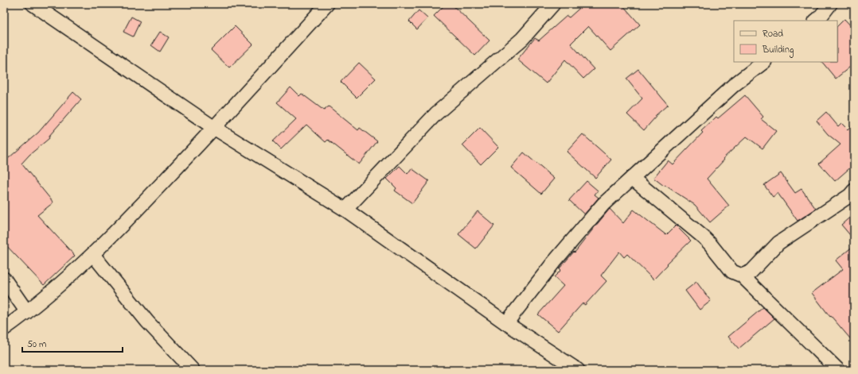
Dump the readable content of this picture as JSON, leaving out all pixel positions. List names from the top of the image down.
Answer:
{
  "legend": ["Road", "Building"],
  "scale_bar": "50 m"
}
